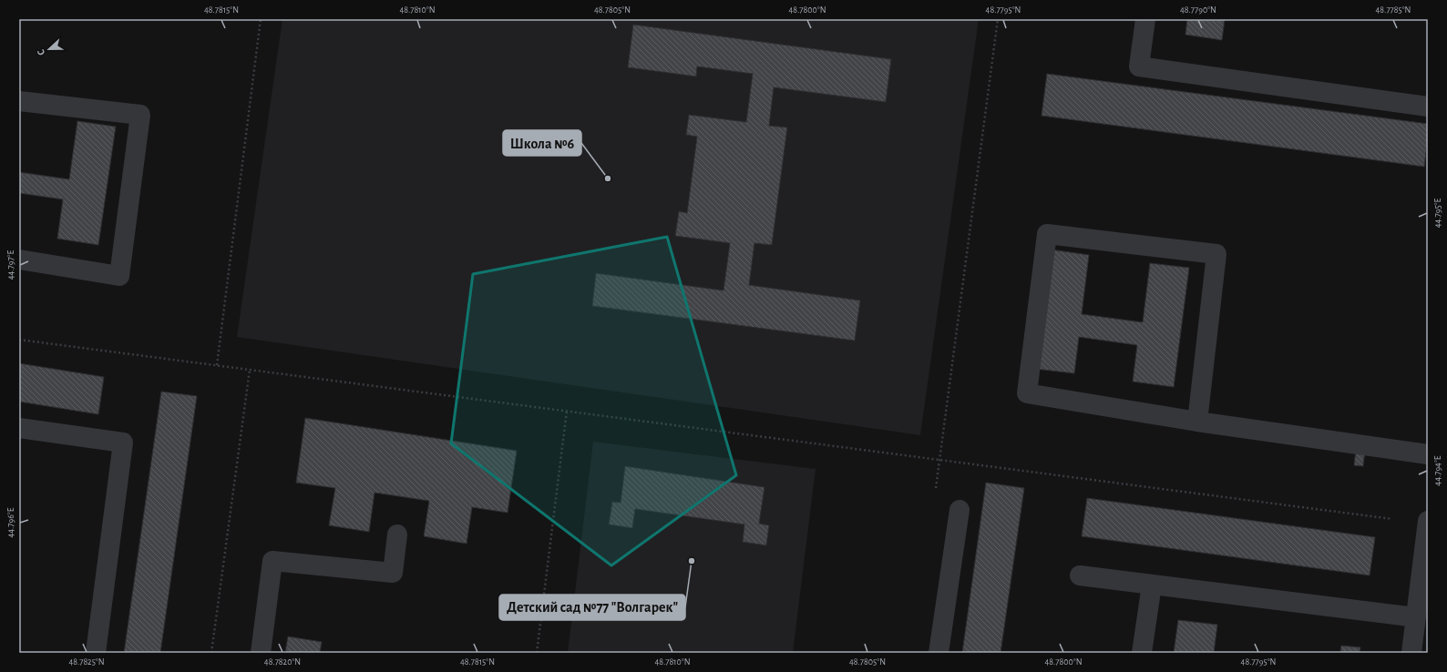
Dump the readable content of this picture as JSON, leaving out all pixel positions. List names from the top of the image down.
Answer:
{
  "places": ["Школа №6", "Детский сад №77 \"Волгарек\""],
  "north": "left",
  "coordinates": [
    "48.7815°N",
    "48.7810°N",
    "48.7805°N",
    "48.7800°N",
    "48.7795°N",
    "48.7790°N",
    "48.7785°N",
    "44.795°E",
    "44.797°E",
    "44.794°E",
    "44.796°E",
    "48.7825°N",
    "48.7820°N"
  ]
}
